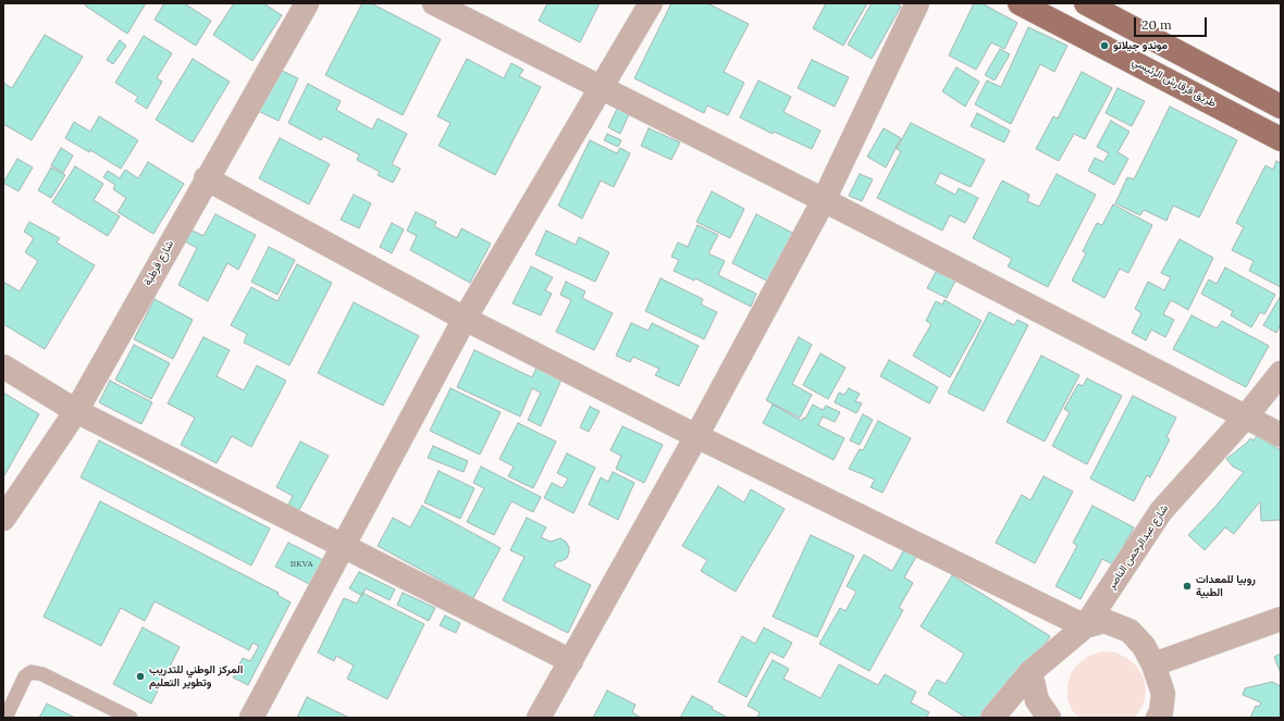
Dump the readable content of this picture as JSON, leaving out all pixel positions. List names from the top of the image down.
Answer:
{
  "streets": {
    "main road": ["طريق قرقارش الرئيسي"],
    "street": ["شارع قرطبة", "شارع عبدالرحمن الناصر"]
  },
  "places": ["موندو جيلاتو", "روبيا للمعدات الطبية", "المركز الوطني للتدريب وتطوير التعليم"],
  "house_numbers": ["11KVA"],
  "scale_bar": "20 m"
}
